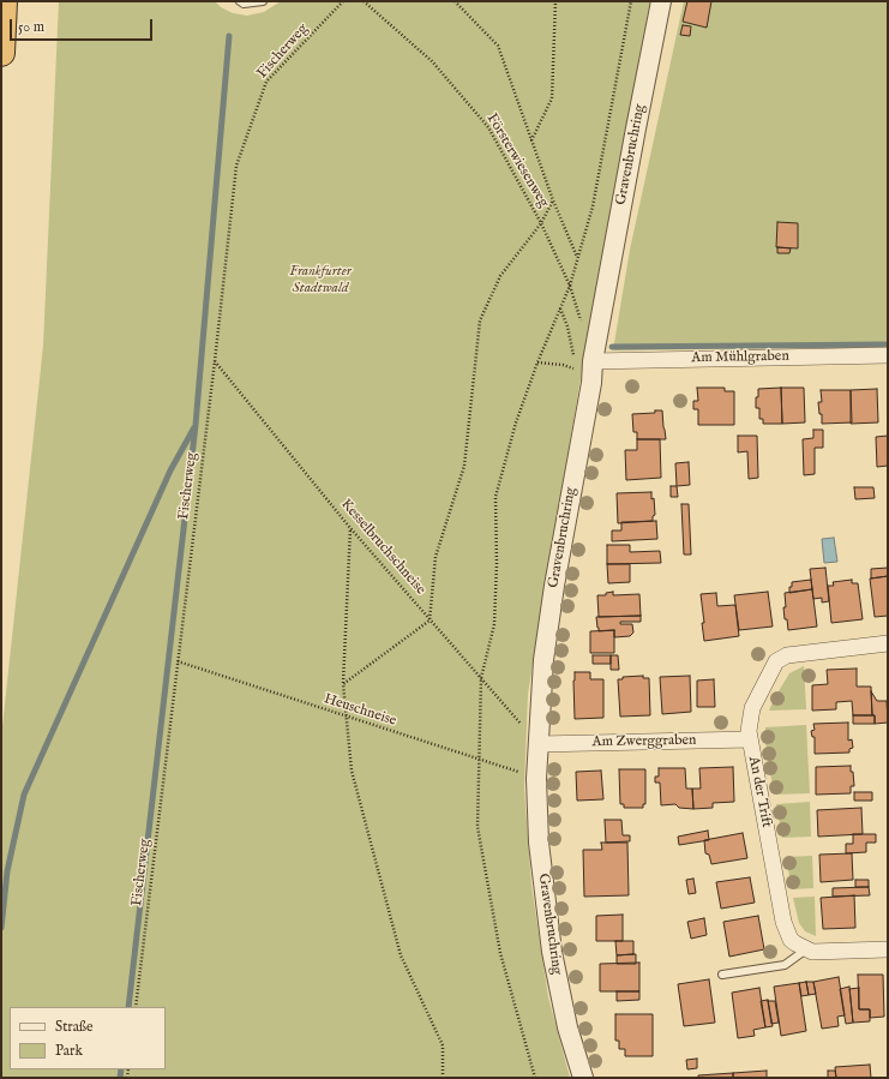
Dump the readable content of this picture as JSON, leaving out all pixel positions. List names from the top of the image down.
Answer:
{
  "streets": {
    "street": [
      "Gravenbruchring",
      "Am Mühlgraben",
      "Am Zwerggraben",
      "An der Trift"
    ],
    "path": [
      "Fischerweg",
      "Försterwiesenweg",
      "Kesselbruchschneise",
      "Heuschneise"
    ]
  },
  "crossings": [
    ["Fischerweg", "Kesselbruchschneise"],
    ["Fischerweg", "Heuschneise"],
    ["Gravenbruchring", "Am Mühlgraben"],
    ["Gravenbruchring", "Kesselbruchschneise"],
    ["Gravenbruchring", "Heuschneise"],
    ["Gravenbruchring", "Am Zwerggraben"],
    ["Kesselbruchschneise", "Am Zwerggraben"],
    ["Am Zwerggraben", "An der Trift"]
  ],
  "parks": ["Frankfurter Stadtwald"],
  "legend": ["Straße", "Park"],
  "scale_bar": "50 m"
}
